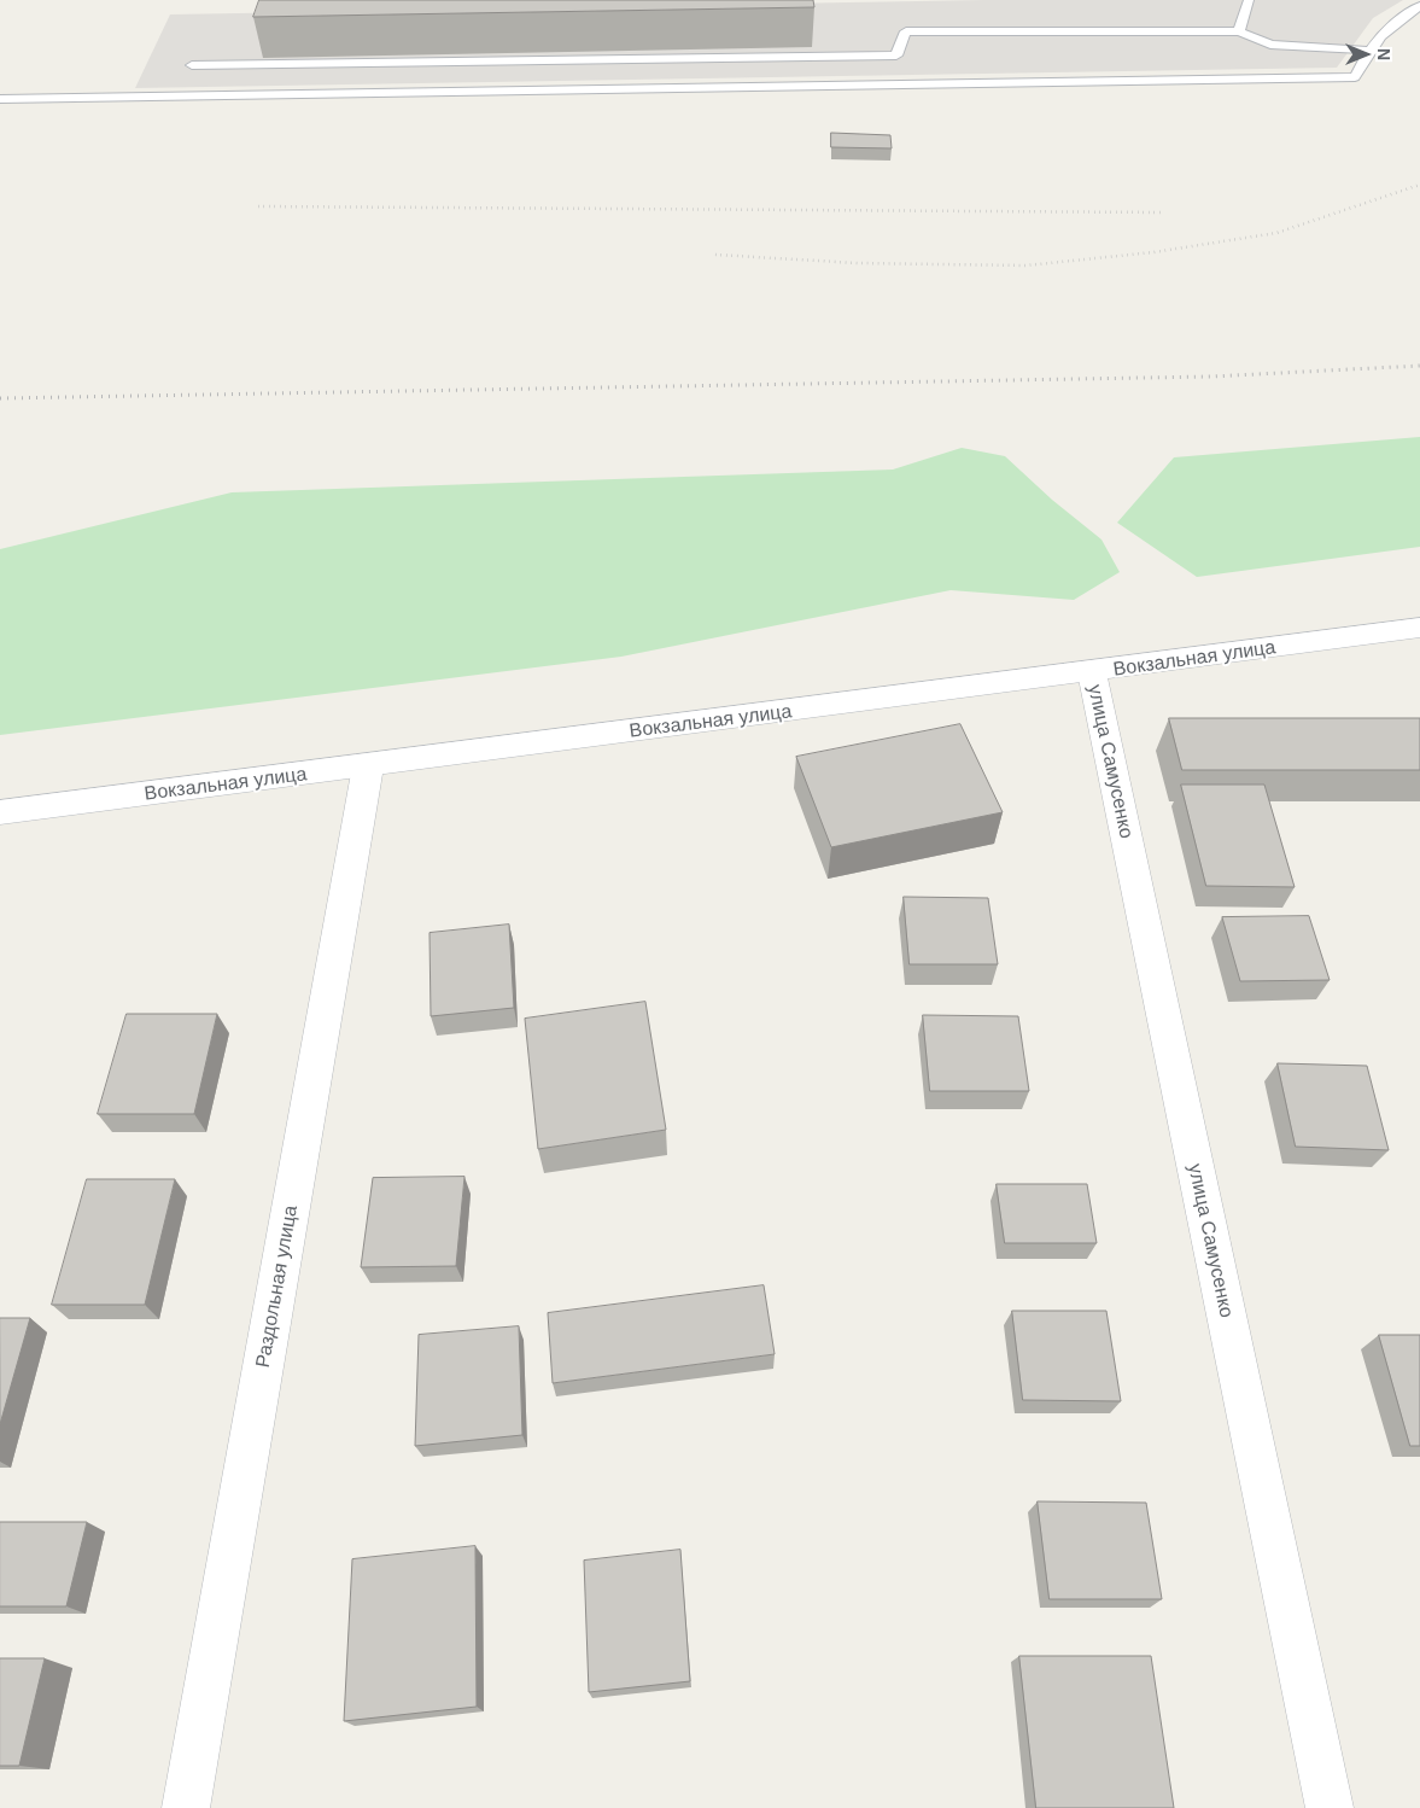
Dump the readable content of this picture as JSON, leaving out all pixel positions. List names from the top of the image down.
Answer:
{
  "streets": {
    "street": ["Вокзальная улица", "улица Самусенко", "Раздольная улица"]
  },
  "crossings": [
    ["Вокзальная улица", "улица Самусенко"],
    ["Вокзальная улица", "Раздольная улица"]
  ],
  "north": "right"
}
